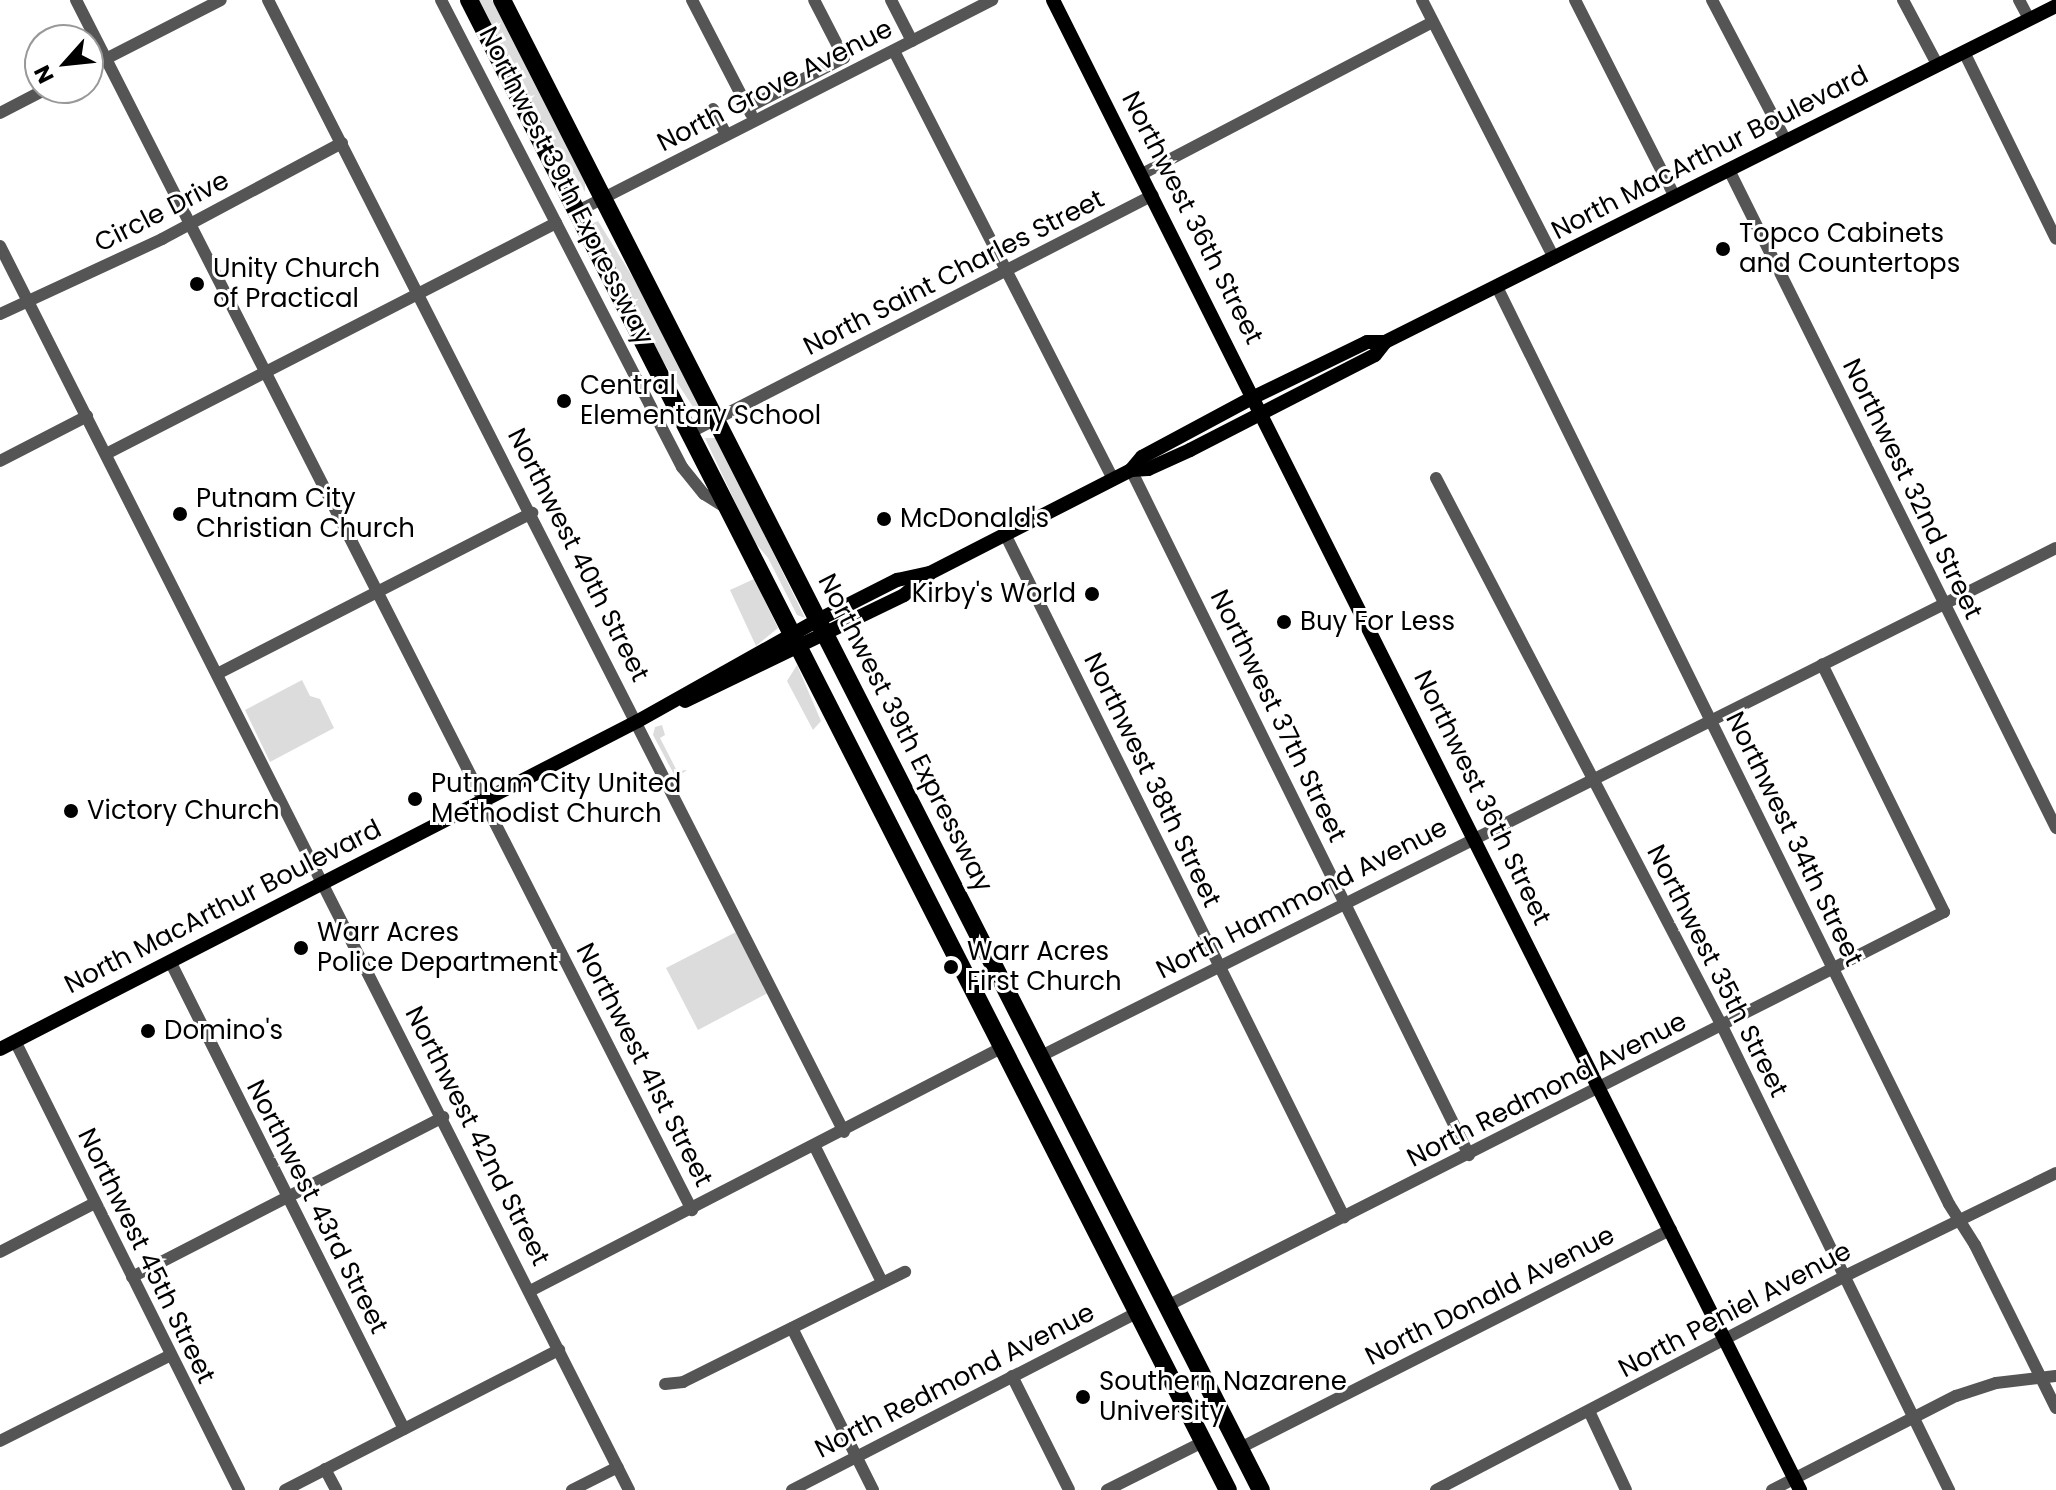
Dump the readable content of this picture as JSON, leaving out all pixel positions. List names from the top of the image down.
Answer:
{
  "streets": {
    "highway": ["Northwest 39th Expressway"],
    "main road": ["North MacArthur Boulevard", "Northwest 36th Street"],
    "street": [
      "North Grove Avenue",
      "Circle Drive",
      "North Saint Charles Street",
      "Northwest 32nd Street",
      "Northwest 40th Street",
      "Northwest 37th Street",
      "Northwest 38th Street",
      "Northwest 34th Street",
      "North Hammond Avenue",
      "Northwest 35th Street",
      "Northwest 41st Street",
      "North Redmond Avenue",
      "Northwest 42nd Street",
      "Northwest 43rd Street",
      "Northwest 45th Street",
      "North Donald Avenue",
      "North Peniel Avenue"
    ]
  },
  "crossings": [
    ["North Grove Avenue", "Northwest 39th Expressway"],
    ["North MacArthur Boulevard", "Northwest 39th Expressway"],
    ["North MacArthur Boulevard", "Northwest 36th Street"],
    ["North MacArthur Boulevard", "Northwest 32nd Street"],
    ["North MacArthur Boulevard", "Northwest 40th Street"],
    ["North MacArthur Boulevard", "Northwest 37th Street"],
    ["North MacArthur Boulevard", "Northwest 38th Street"],
    ["North MacArthur Boulevard", "Northwest 34th Street"],
    ["North MacArthur Boulevard", "Northwest 41st Street"],
    ["North MacArthur Boulevard", "Northwest 42nd Street"],
    ["North MacArthur Boulevard", "Northwest 43rd Street"],
    ["North MacArthur Boulevard", "Northwest 45th Street"],
    ["Northwest 39th Expressway", "North Saint Charles Street"],
    ["Northwest 39th Expressway", "North Hammond Avenue"],
    ["Northwest 39th Expressway", "North Redmond Avenue"],
    ["Northwest 39th Expressway", "North Donald Avenue"],
    ["Circle Drive", "Northwest 40th Street"],
    ["Circle Drive", "Northwest 41st Street"],
    ["Circle Drive", "Northwest 42nd Street"],
    ["Northwest 36th Street", "North Saint Charles Street"],
    ["Northwest 36th Street", "North Hammond Avenue"],
    ["Northwest 36th Street", "North Redmond Avenue"],
    ["Northwest 36th Street", "North Donald Avenue"],
    ["Northwest 36th Street", "North Peniel Avenue"],
    ["Northwest 32nd Street", "North Hammond Avenue"],
    ["Northwest 37th Street", "North Hammond Avenue"],
    ["Northwest 37th Street", "North Redmond Avenue"],
    ["Northwest 38th Street", "North Hammond Avenue"],
    ["Northwest 38th Street", "North Redmond Avenue"],
    ["Northwest 34th Street", "North Hammond Avenue"],
    ["Northwest 34th Street", "North Redmond Avenue"],
    ["Northwest 34th Street", "North Peniel Avenue"],
    ["North Hammond Avenue", "Northwest 35th Street"],
    ["North Hammond Avenue", "North Redmond Avenue"],
    ["Northwest 35th Street", "North Redmond Avenue"],
    ["Northwest 35th Street", "North Peniel Avenue"]
  ],
  "places": [
    "Topco Cabinets and Countertops",
    "Unity Church of Practical",
    "Central Elementary School",
    "Putnam City Christian Church",
    "McDonald's",
    "Kirby's World",
    "Buy For Less",
    "Putnam City United Methodist Church",
    "Victory Church",
    "Warr Acres Police Department",
    "Warr Acres First Church",
    "Domino's",
    "Southern Nazarene University"
  ],
  "north": "bottom left"
}
